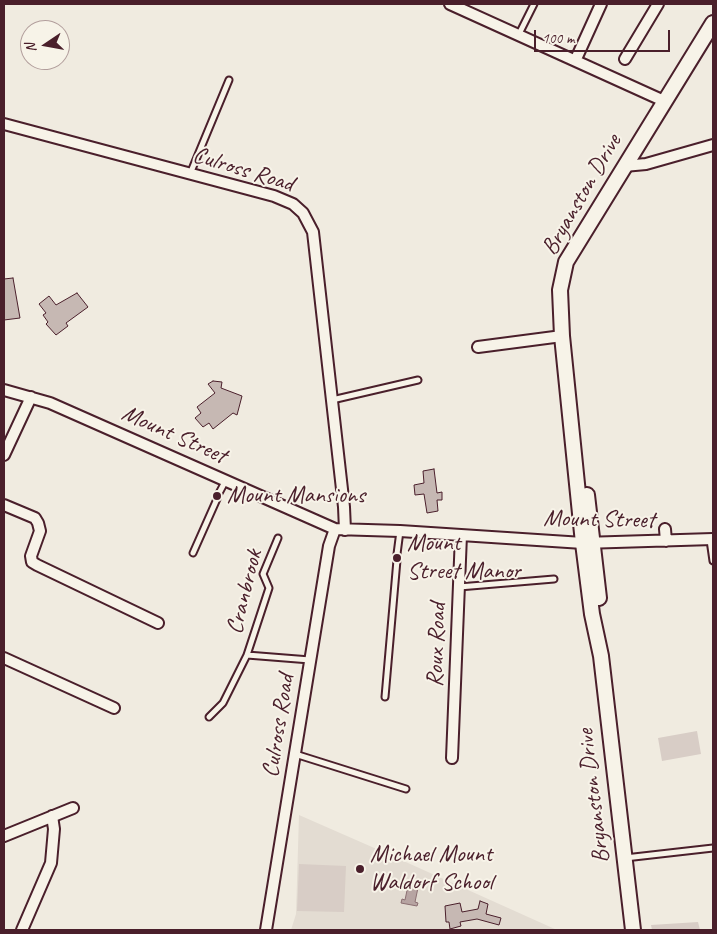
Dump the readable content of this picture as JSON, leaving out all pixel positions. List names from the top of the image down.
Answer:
{
  "streets": {
    "main road": ["Bryanston Drive"],
    "street": ["Culross Road", "Mount Street", "Roux Road"],
    "lane": ["Cranbrook"]
  },
  "crossings": [
    ["Culross Road", "Mount Street"],
    ["Culross Road", "Cranbrook"],
    ["Bryanston Drive", "Mount Street"],
    ["Mount Street", "Roux Road"]
  ],
  "places": ["Mount Mansions", "Mount Street Manor", "Michael Mount Waldorf School"],
  "scale_bar": "100 m",
  "north": "left"
}
